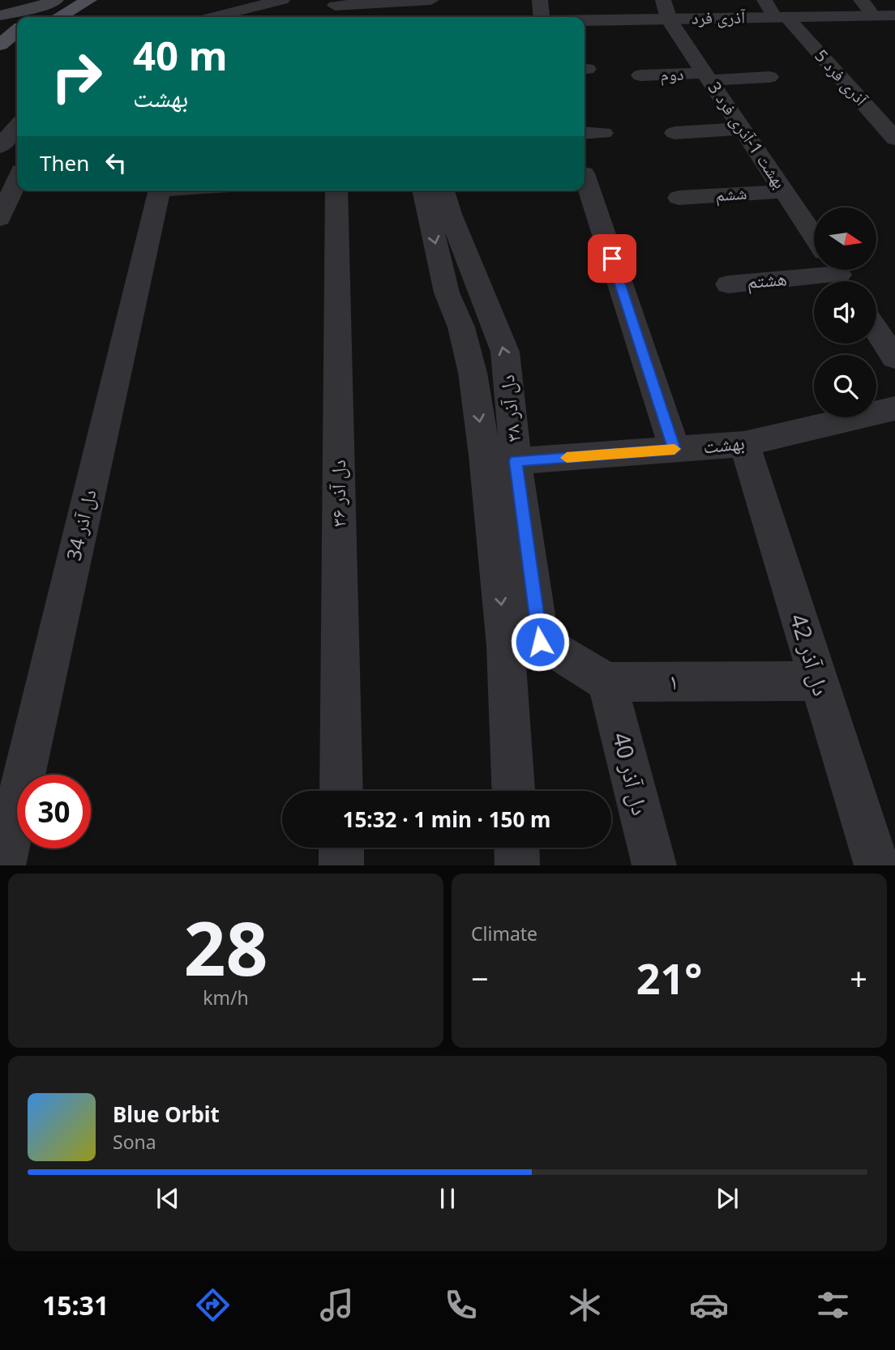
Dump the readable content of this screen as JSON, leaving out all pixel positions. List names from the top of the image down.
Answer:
{
  "streets": {
    "street": [
      "آذری فرد",
      "دوم",
      "آذری فرد 5",
      "بهشت 1-آذری فرد 3",
      "ششم",
      "هشتم",
      "دل آذر ۳۸",
      "بهشت",
      "دل آذر ۳۶",
      "دل آذر 34",
      "دل آذر 42",
      "۱",
      "دل آذر 40"
    ]
  },
  "crossings": [
    ["آذری فرد", "آذری فرد 5"],
    ["آذری فرد", "بهشت 1-آذری فرد 3"],
    ["دوم", "بهشت 1-آذری فرد 3"],
    ["بهشت 1-آذری فرد 3", "ششم"],
    ["دل آذر ۳۸", "بهشت"],
    ["بهشت", "دل آذر 42"],
    ["دل آذر 42", "۱"],
    ["۱", "دل آذر 40"]
  ],
  "north": "right",
  "page": {
    "turn": ["40 m", "بهشت"],
    "then": "Then",
    "limit": "30",
    "trip": "15:32 · 1 min · 150 m",
    "tile": [
      ["28", "km/h"],
      "Climate"
    ],
    "heat": ["−", "21°", "+"],
    "song": ["Blue Orbit", "Sona"],
    "tabs": "15:31"
  }
}
